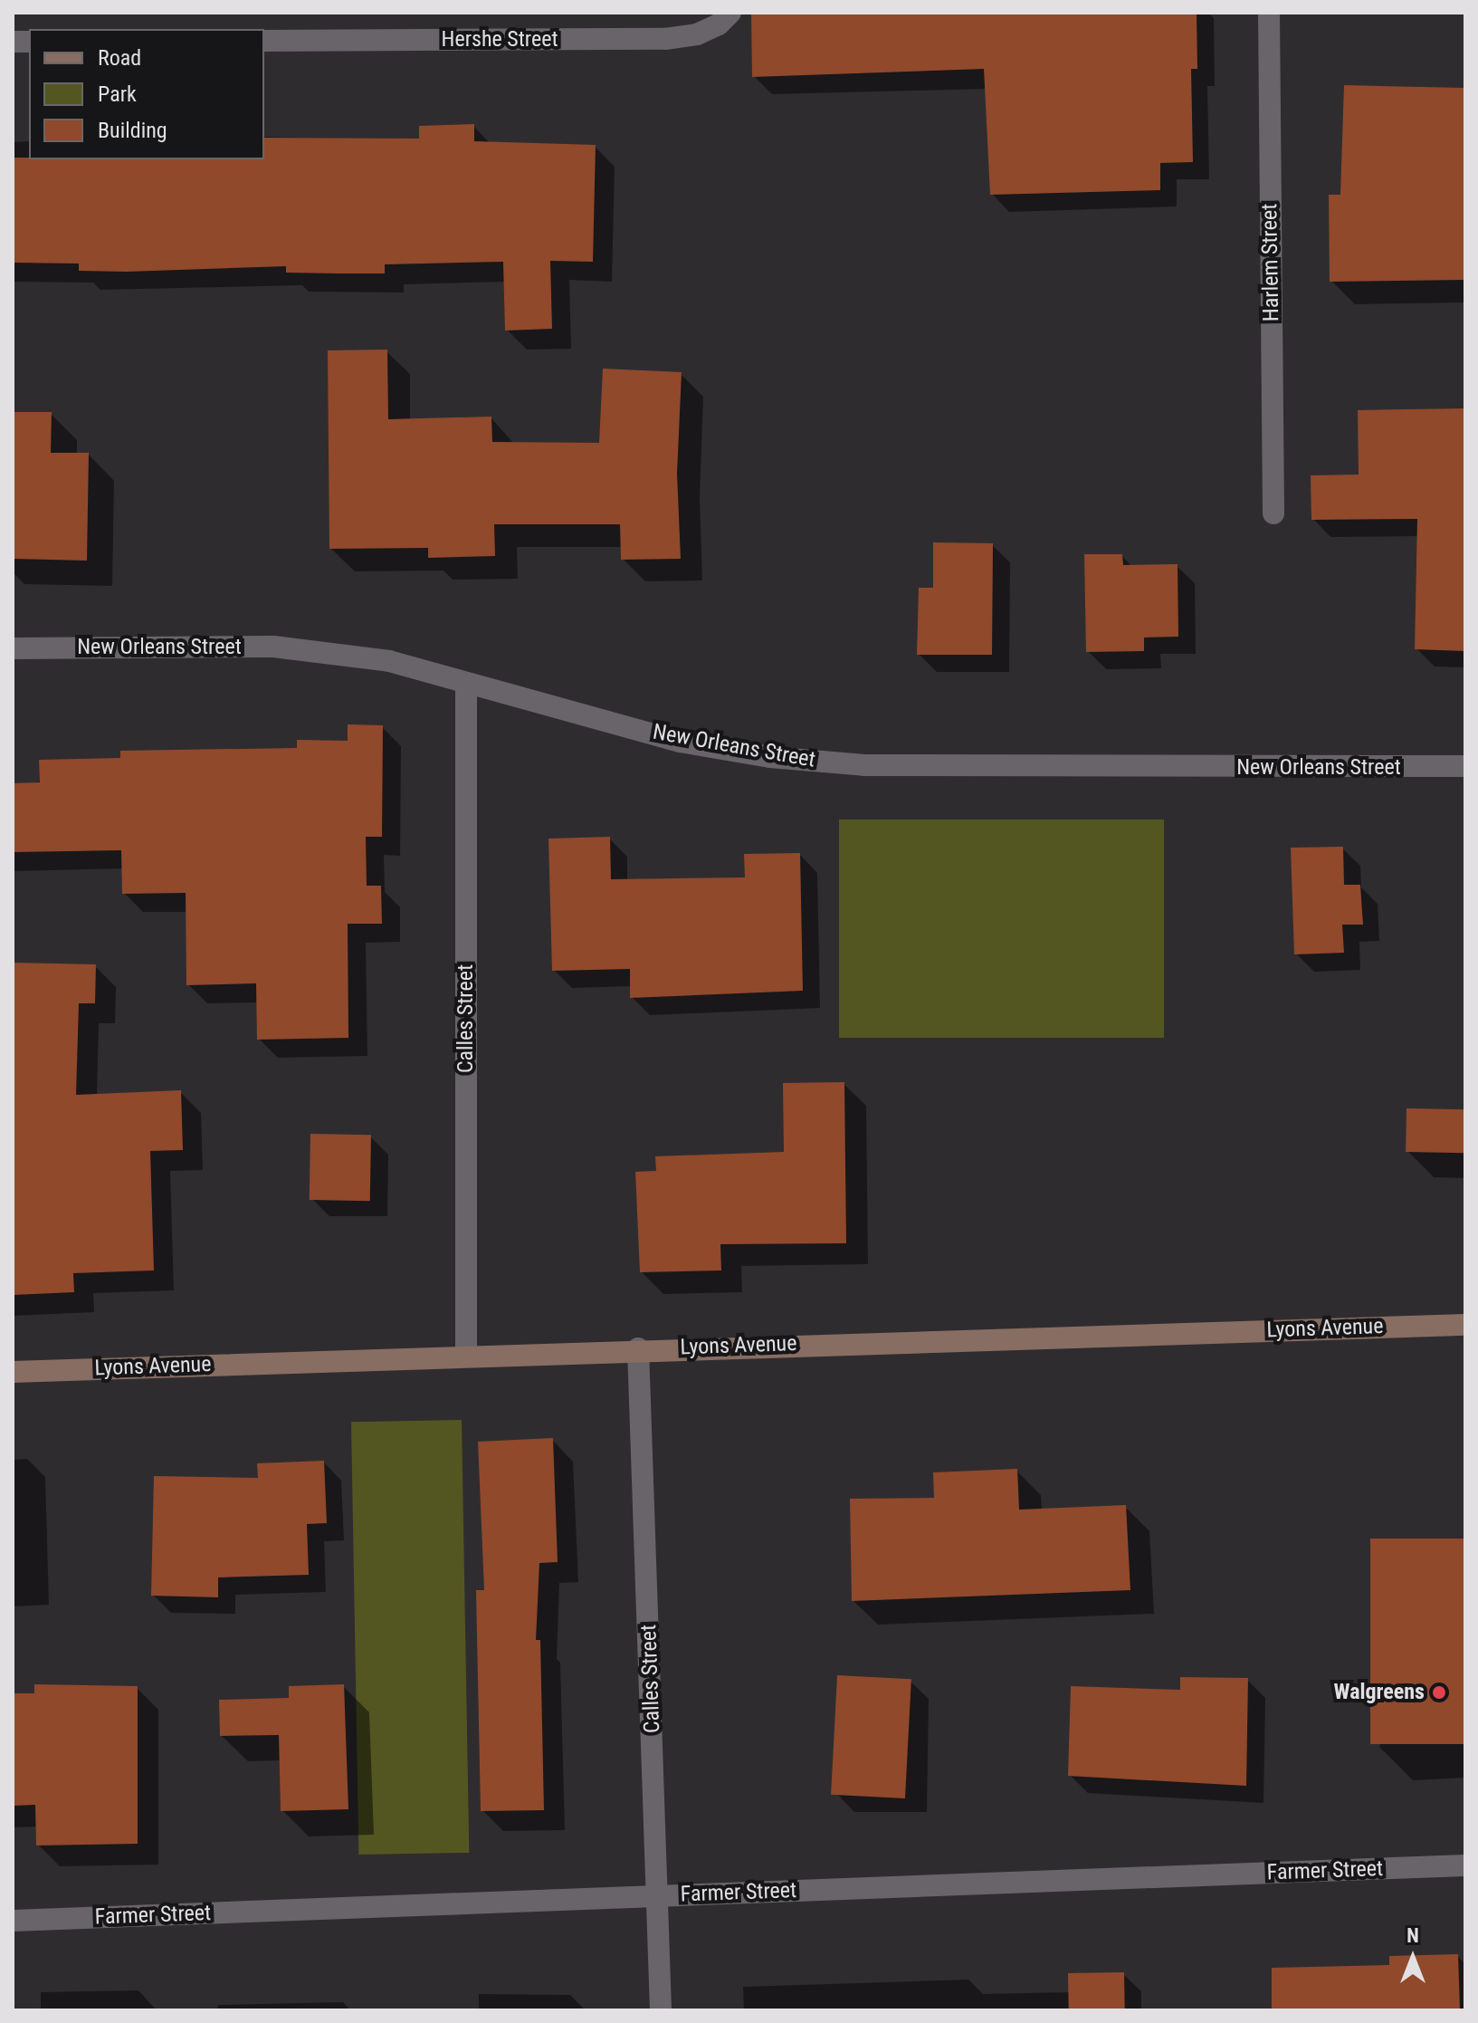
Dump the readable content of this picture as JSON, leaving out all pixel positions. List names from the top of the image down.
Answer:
{
  "streets": {
    "street": [
      "Hershe Street",
      "Harlem Street",
      "New Orleans Street",
      "Calles Street",
      "Lyons Avenue",
      "Farmer Street"
    ]
  },
  "crossings": [
    ["New Orleans Street", "Calles Street"],
    ["Calles Street", "Lyons Avenue"],
    ["Calles Street", "Farmer Street"]
  ],
  "places": ["Walgreens"],
  "legend": ["Road", "Park", "Building"],
  "north": "top"
}
